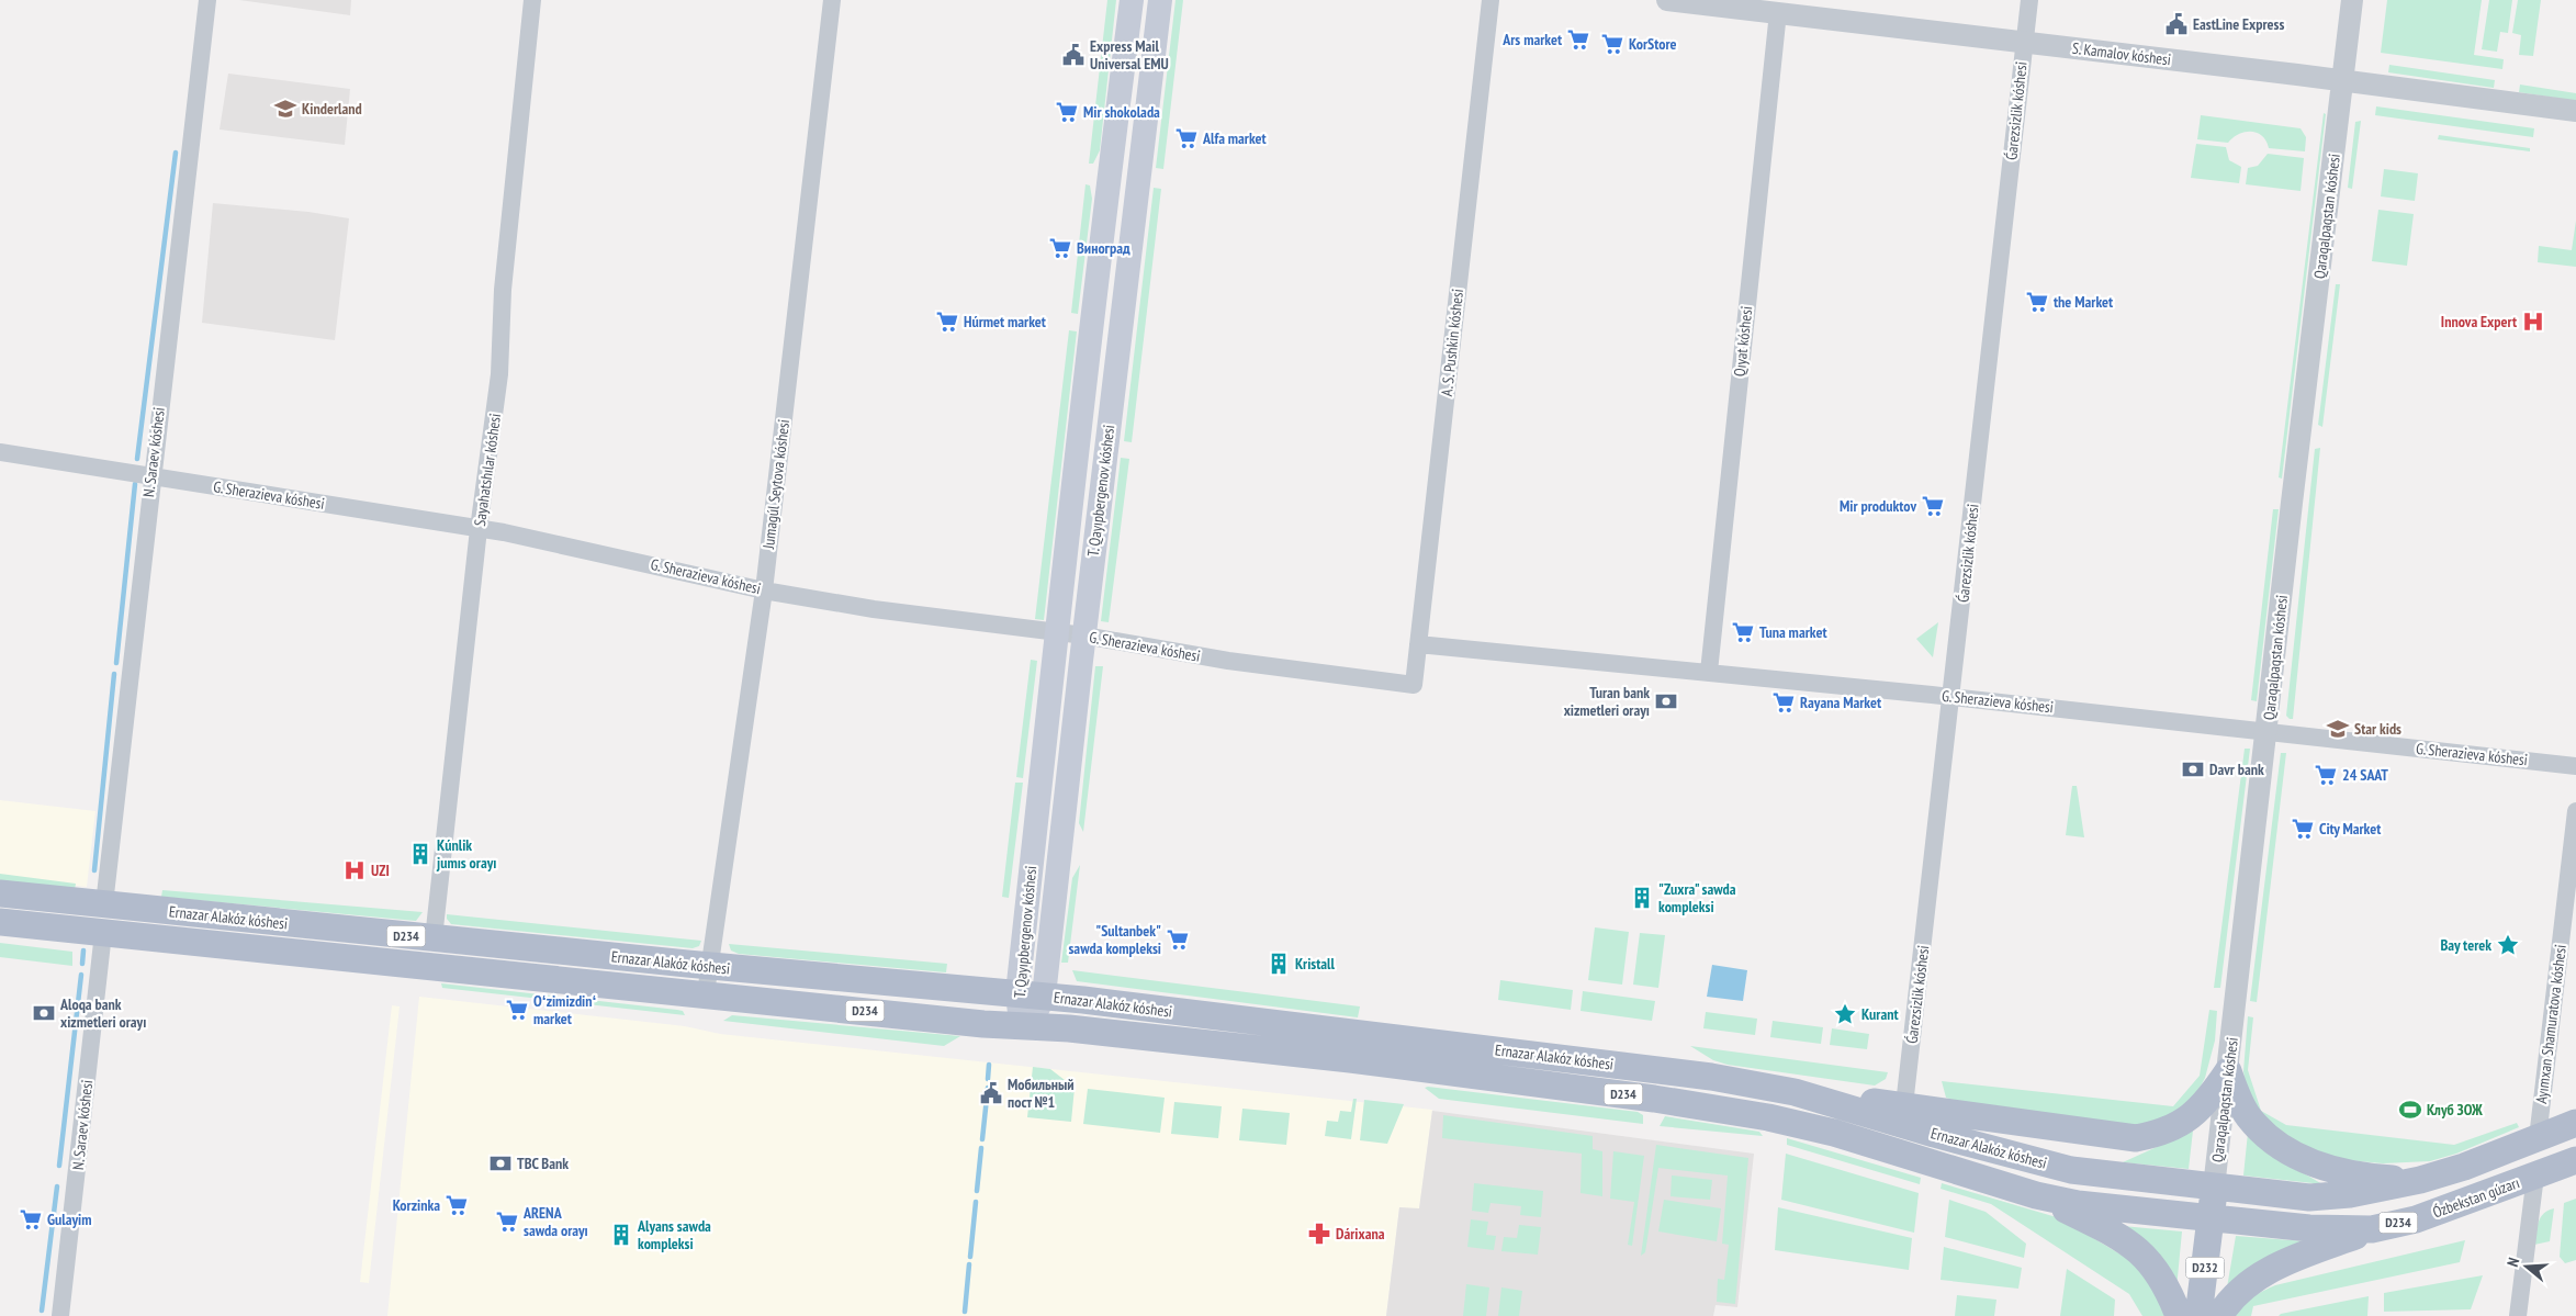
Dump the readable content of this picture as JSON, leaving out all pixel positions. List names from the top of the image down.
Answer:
{
  "streets": {
    "main road": [
      "Qaraqalpaqstan kóshesi",
      "T. Qayıpbergenov kóshesi",
      "Ernazar Alakóz kóshesi",
      "D234",
      "Ózbekstan gúzarı",
      "D232"
    ],
    "street": [
      "S. Kamalov kóshesi",
      "Ǵarezsizlik kóshesi",
      "Qıyat kóshesi",
      "A. S. Pushkin kóshesi",
      "N. Saraev kóshesi",
      "Sayahatshılar kóshesi",
      "Jumagúl Seytova kóshesi",
      "G. Sherazieva kóshesi",
      "Ayımxan Shamuratova kóshesi"
    ]
  },
  "crossings": [
    ["S. Kamalov kóshesi", "Ǵarezsizlik kóshesi"],
    ["S. Kamalov kóshesi", "Qaraqalpaqstan kóshesi"],
    ["S. Kamalov kóshesi", "Qıyat kóshesi"],
    ["Ǵarezsizlik kóshesi", "G. Sherazieva kóshesi"],
    ["Qaraqalpaqstan kóshesi", "G. Sherazieva kóshesi"],
    ["Qaraqalpaqstan kóshesi", "Ernazar Alakóz kóshesi"],
    ["Qaraqalpaqstan kóshesi", "D234"],
    ["Qaraqalpaqstan kóshesi", "Ózbekstan gúzarı"],
    ["Qıyat kóshesi", "G. Sherazieva kóshesi"],
    ["A. S. Pushkin kóshesi", "G. Sherazieva kóshesi"],
    ["N. Saraev kóshesi", "G. Sherazieva kóshesi"],
    ["N. Saraev kóshesi", "Ernazar Alakóz kóshesi"],
    ["Sayahatshılar kóshesi", "G. Sherazieva kóshesi"],
    ["Sayahatshılar kóshesi", "Ernazar Alakóz kóshesi"],
    ["Jumagúl Seytova kóshesi", "G. Sherazieva kóshesi"],
    ["Jumagúl Seytova kóshesi", "Ernazar Alakóz kóshesi"],
    ["T. Qayıpbergenov kóshesi", "G. Sherazieva kóshesi"],
    ["T. Qayıpbergenov kóshesi", "Ernazar Alakóz kóshesi"],
    ["Ernazar Alakóz kóshesi", "D234"],
    ["Ernazar Alakóz kóshesi", "Ózbekstan gúzarı"],
    ["D234", "Ayımxan Shamuratova kóshesi"]
  ],
  "places": {
    "public building": ["EastLine Express", "Express Mail Universal EMU", "Мобильный пост №1"],
    "supermarket": [
      "Ars market",
      "KorStore",
      "Mir shokolada",
      "Alfa market",
      "Виноград",
      "the Market",
      "Húrmet market",
      "Mir produktov",
      "Tuna market",
      "Rayana Market",
      "24 SAAT",
      "City Market",
      "\"Sultanbek\" sawda kompleksi",
      "Oʻzimizdinʻ market",
      "Korzinka",
      "Gulayim",
      "ARENA sawda orayı"
    ],
    "school or university": ["Kinderland", "Star kids"],
    "hospital": ["Innova Expert", "UZI"],
    "bank": [
      "Turan bank xizmetleri orayı",
      "Davr bank",
      "Aloqa bank xizmetleri orayı",
      "TBC Bank"
    ],
    "building": [
      "Kúnlik jumıs orayı",
      "\"Zuxra\" sawda kompleksi",
      "Kristall",
      "Alyans sawda kompleksi"
    ],
    "place": ["Bay terek", "Kurant"],
    "sports": ["Клуб ЗОЖ"],
    "pharmacy": ["Dárixana"]
  },
  "north": "left"
}
